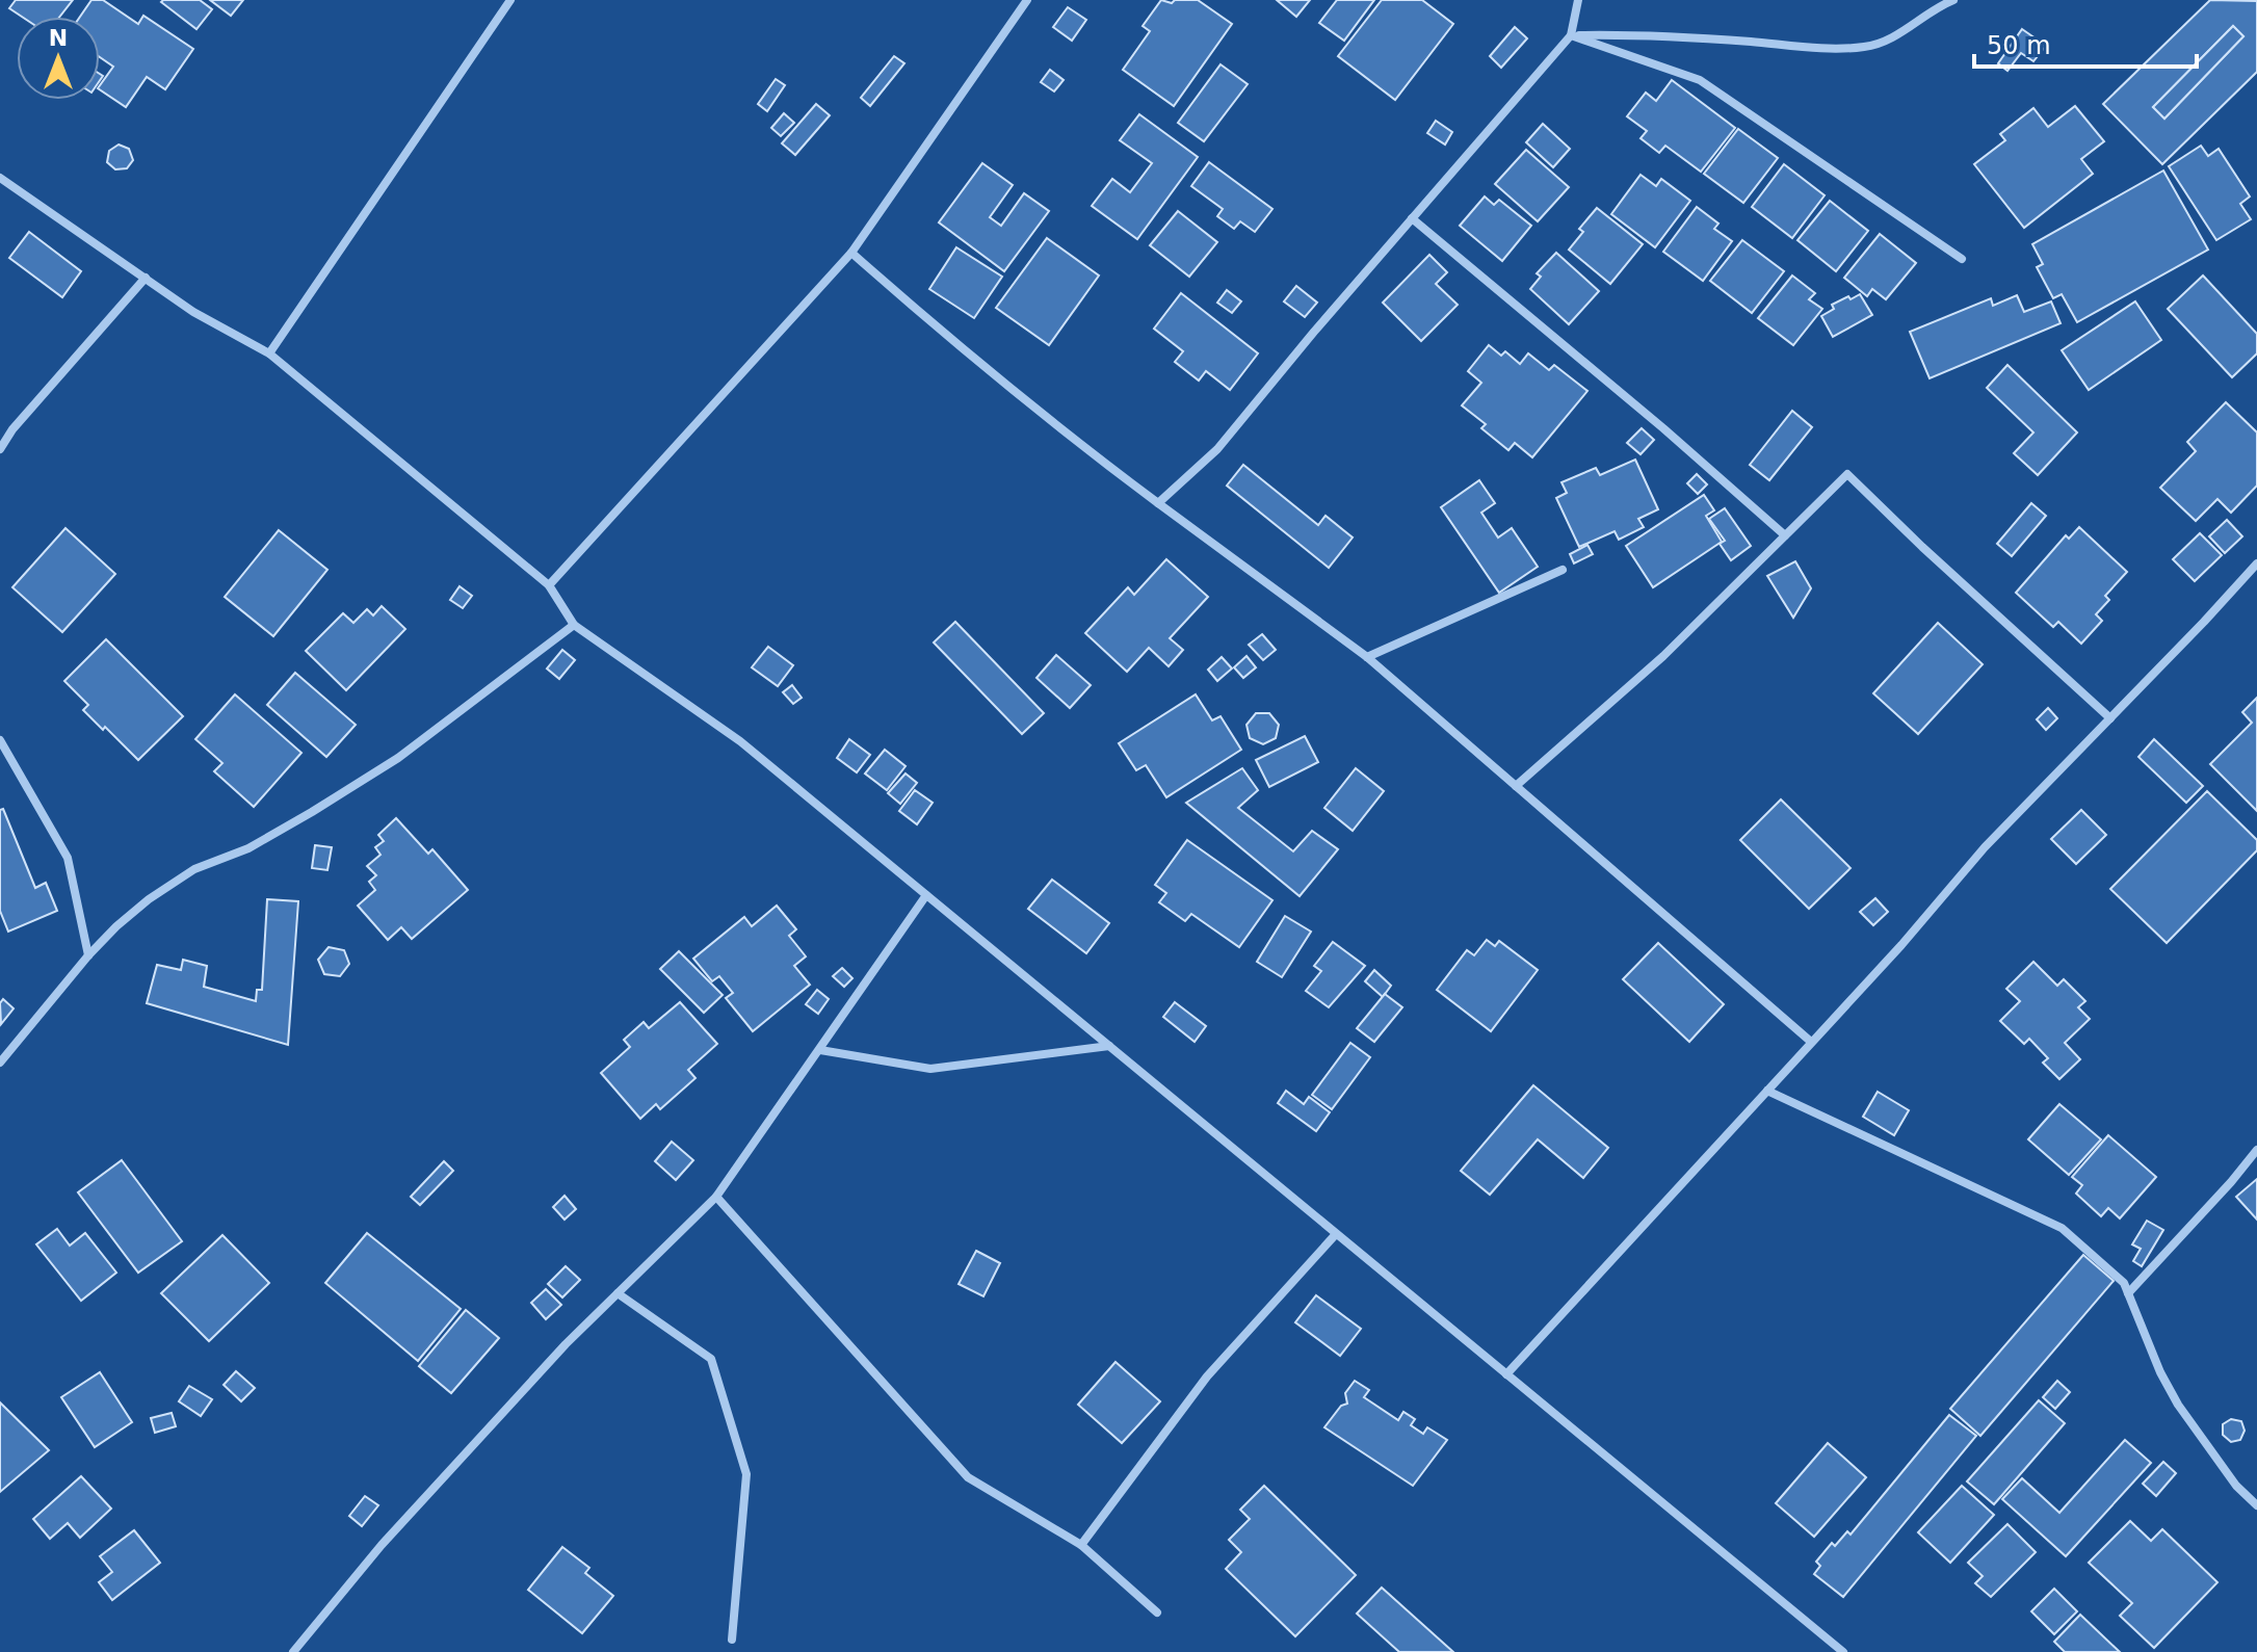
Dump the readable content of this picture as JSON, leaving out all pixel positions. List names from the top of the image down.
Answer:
{
  "scale_bar": "50 m",
  "north": "top"
}
